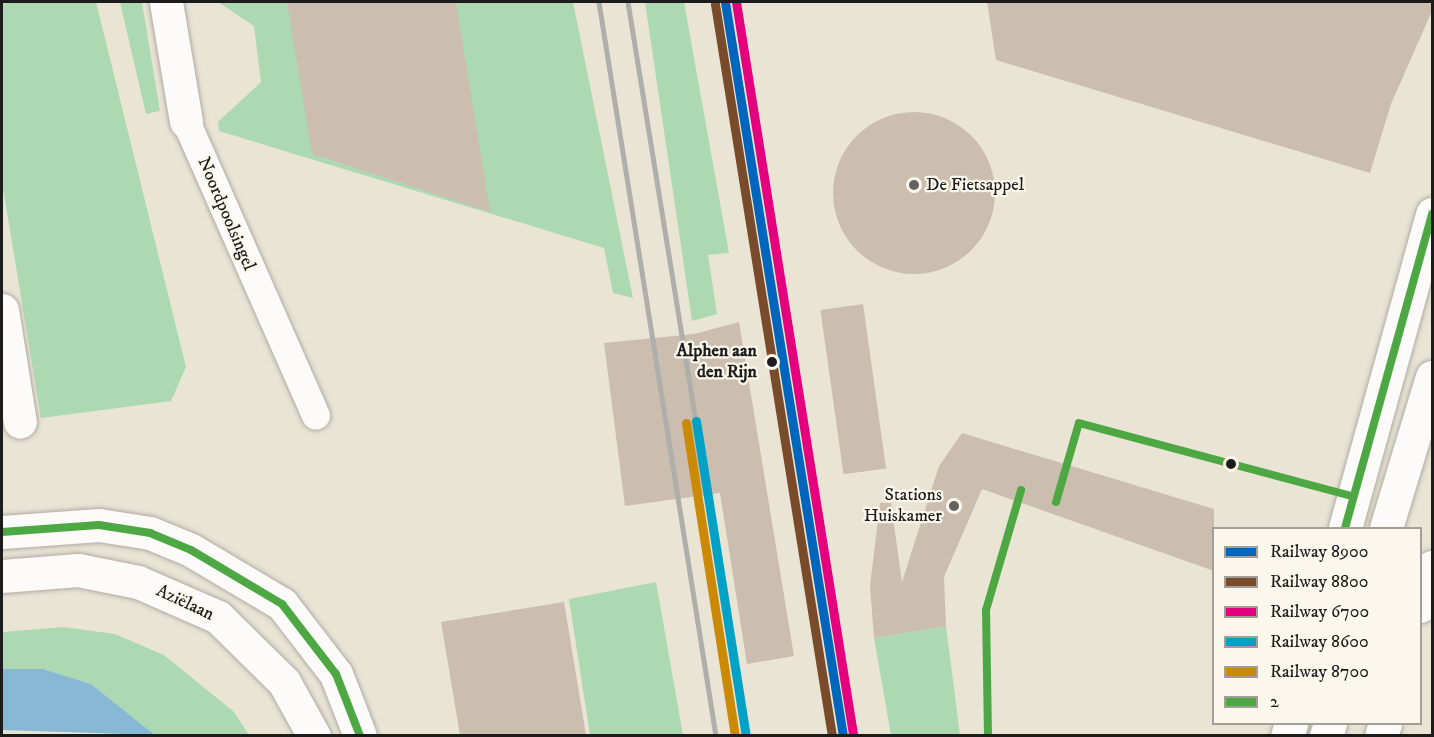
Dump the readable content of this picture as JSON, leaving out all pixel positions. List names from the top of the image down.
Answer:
{
  "streets": {
    "street": ["Noordpoolsingel", "Aziëlaan"]
  },
  "places": ["De Fietsappel", "Alphen aan den Rijn", "Stations Huiskamer"],
  "lines": [
    "rail line 8900",
    "rail line 6700",
    "rail line 8800",
    "transit line 2",
    "rail line 8600",
    "rail line 8700"
  ],
  "legend": [
    "Railway 8900",
    "Railway 8800",
    "Railway 6700",
    "Railway 8600",
    "Railway 8700",
    "2"
  ]
}
